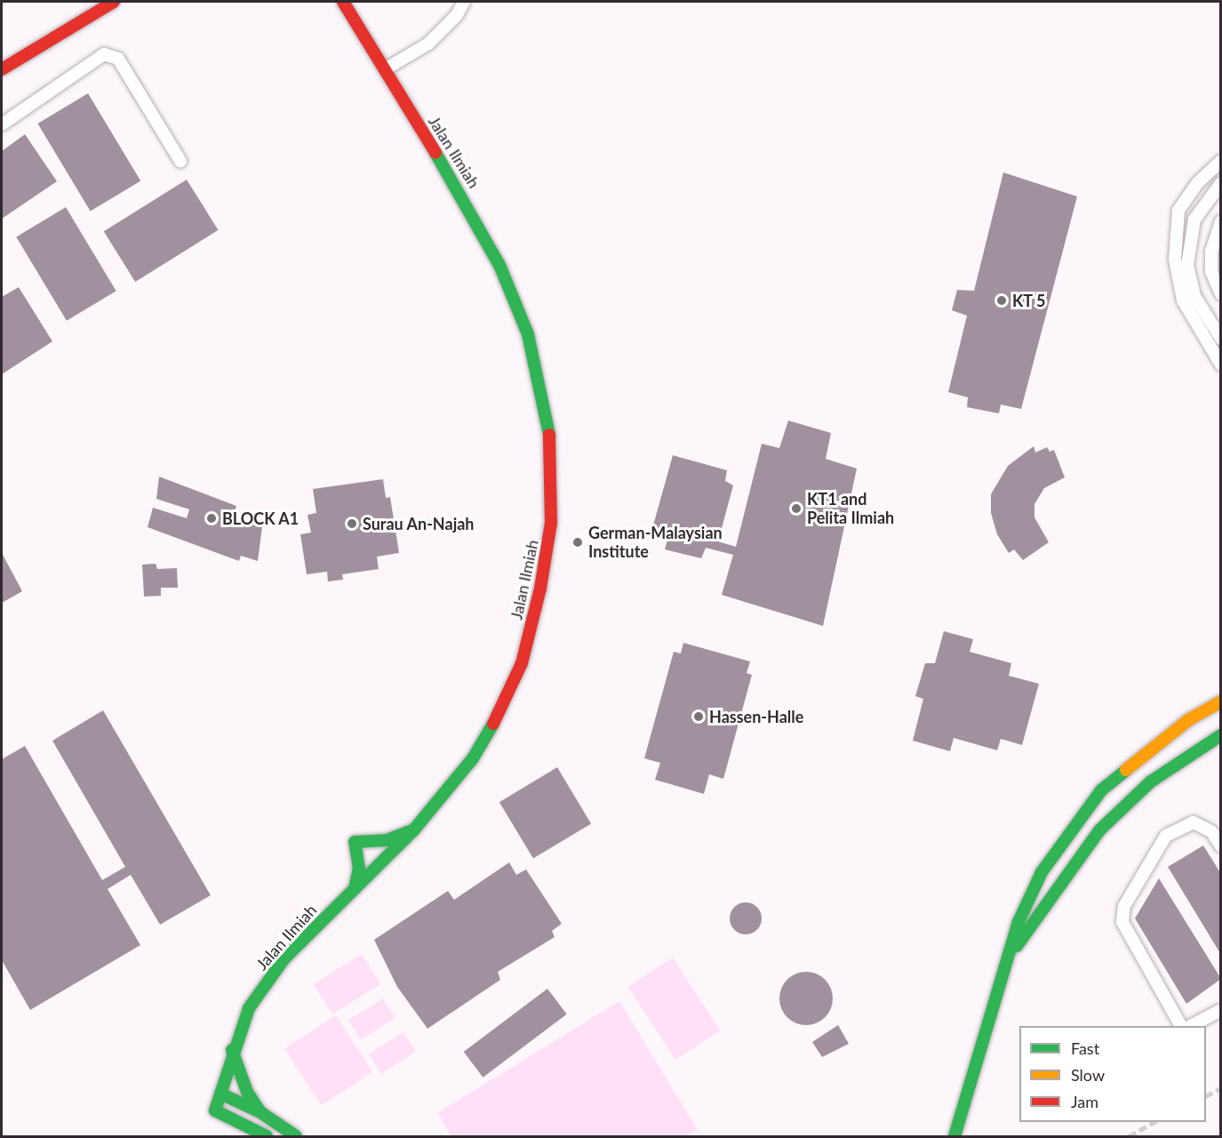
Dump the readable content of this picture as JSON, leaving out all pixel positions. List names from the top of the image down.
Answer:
{
  "streets": {
    "street": ["Jalan Ilmiah"]
  },
  "places": [
    "KT 5",
    "KT1 and Pelita Ilmiah",
    "BLOCK A1",
    "Surau An-Najah",
    "German-Malaysian Institute",
    "Hassen-Halle"
  ],
  "legend": ["Fast", "Slow", "Jam"]
}
